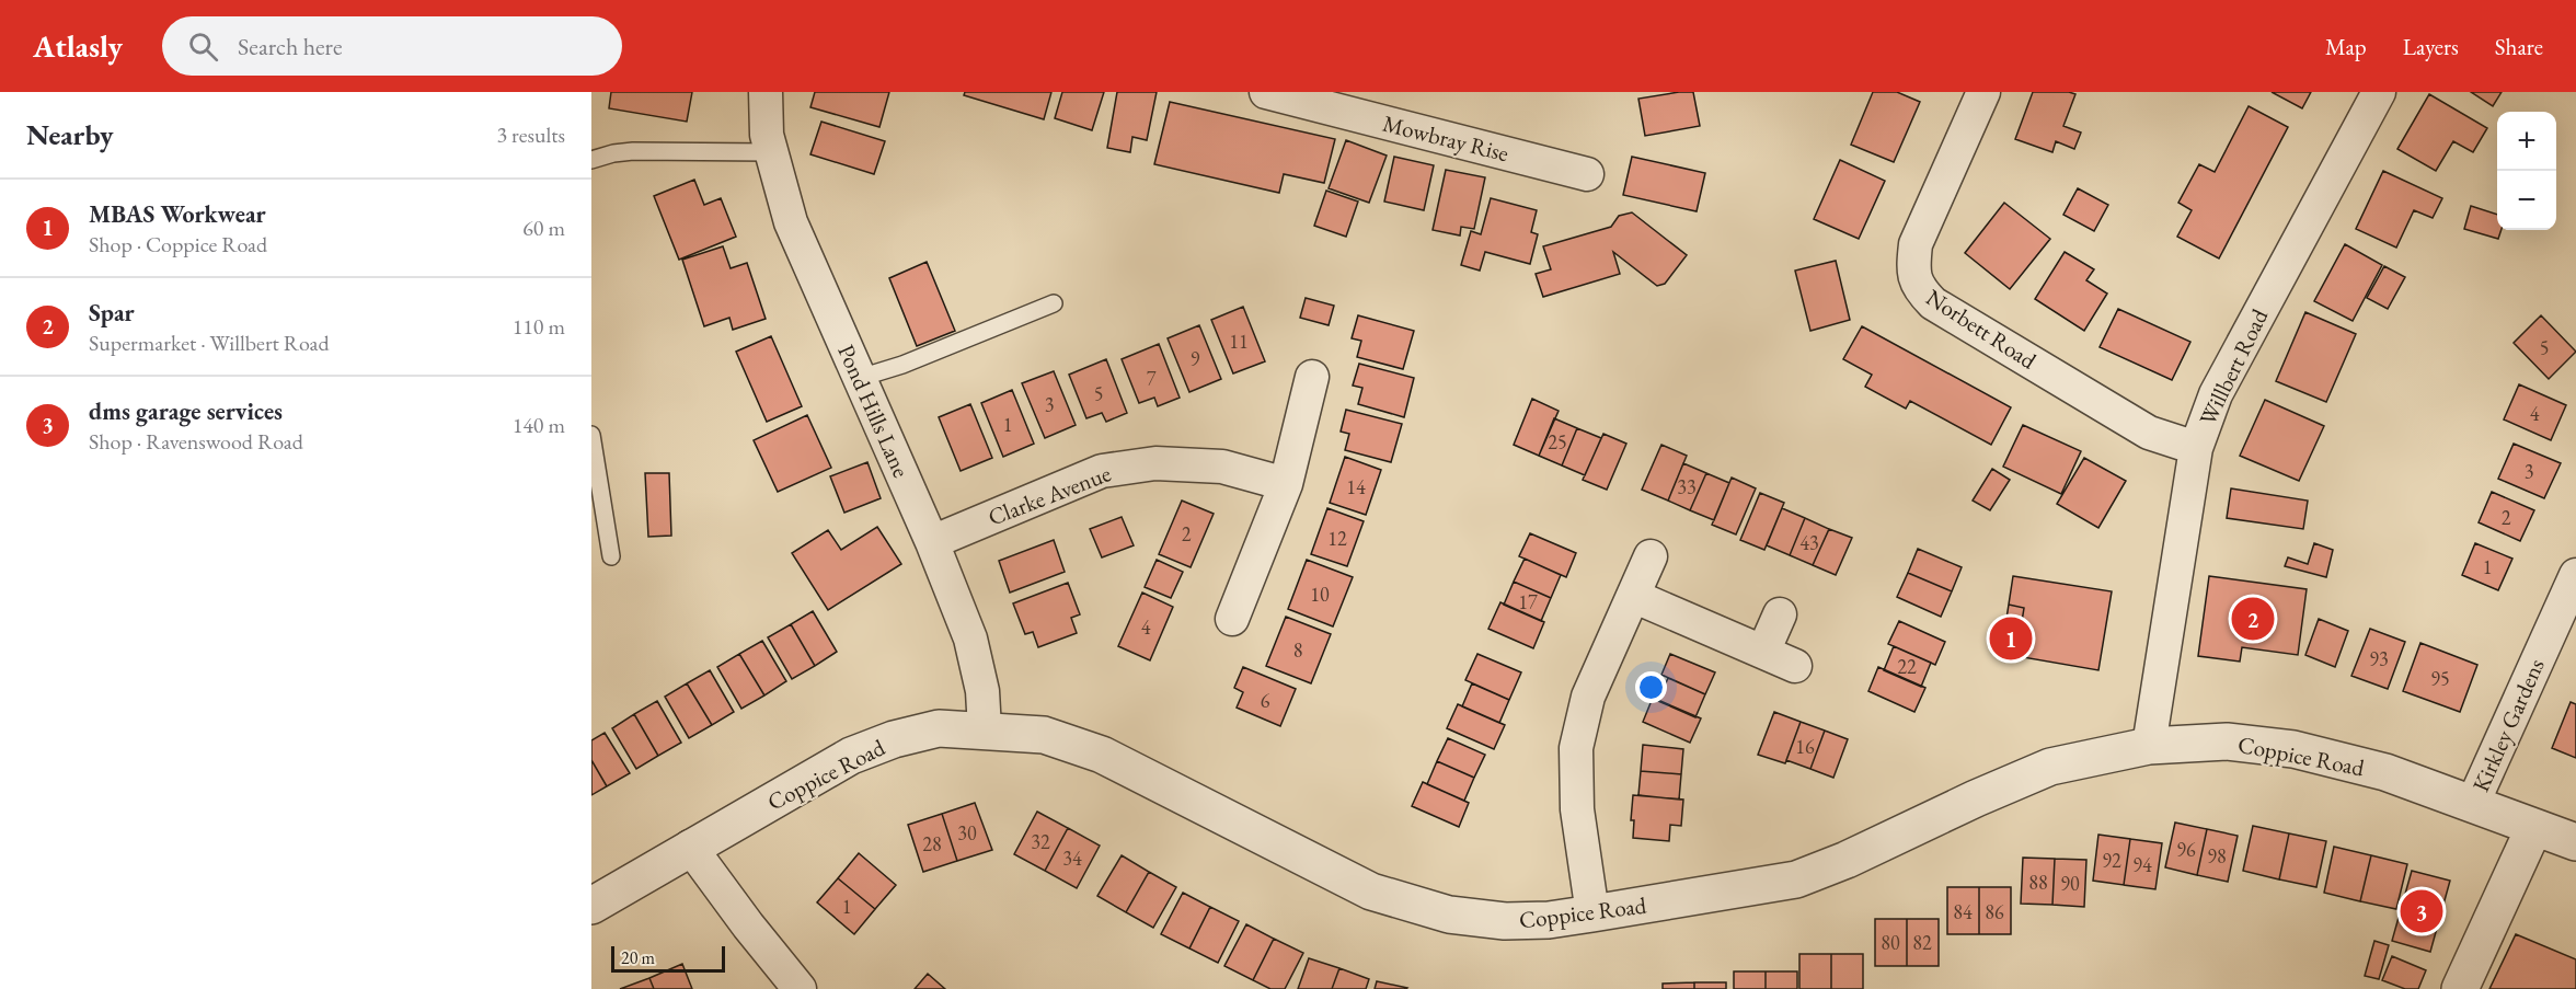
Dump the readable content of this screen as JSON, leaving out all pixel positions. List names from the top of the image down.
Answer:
{
  "streets": {
    "street": [
      "Mowbray Rise",
      "Norbett Road",
      "Willbert Road",
      "Pond Hills Lane",
      "Clarke Avenue",
      "Kirkley Gardens",
      "Coppice Road"
    ]
  },
  "crossings": [
    ["Norbett Road", "Willbert Road"],
    ["Willbert Road", "Coppice Road"],
    ["Pond Hills Lane", "Clarke Avenue"],
    ["Pond Hills Lane", "Coppice Road"],
    ["Kirkley Gardens", "Coppice Road"]
  ],
  "house_numbers": [
    "11",
    "5",
    "9",
    "7",
    "5",
    "3",
    "4",
    "1",
    "25",
    "3",
    "14",
    "33",
    "2",
    "2",
    "12",
    "43",
    "1",
    "10",
    "17",
    "4",
    "8",
    "93",
    "22",
    "95",
    "6",
    "16",
    "30",
    "32",
    "28",
    "96",
    "98",
    "34",
    "92",
    "94",
    "88",
    "90",
    "1",
    "84",
    "86",
    "80",
    "82"
  ],
  "scale_bar": "20 m",
  "page": {
    "header": "Atlasly",
    "search": "Search here",
    "nav": ["Map", "Layers", "Share"],
    "heading": ["Nearby", "3 results"],
    "map_buttons": ["+", "−"],
    "list": [
      {
        "mark": "1",
        "name": "MBAS Workwear",
        "note": "Shop · Coppice Road",
        "value": "60 m"
      },
      {
        "mark": "2",
        "name": "Spar",
        "note": "Supermarket · Willbert Road",
        "value": "110 m"
      },
      {
        "mark": "3",
        "name": "dms garage services",
        "note": "Shop · Ravenswood Road",
        "value": "140 m"
      }
    ],
    "pins": ["2", "1", "3"],
    "scale": "20 m"
  }
}
